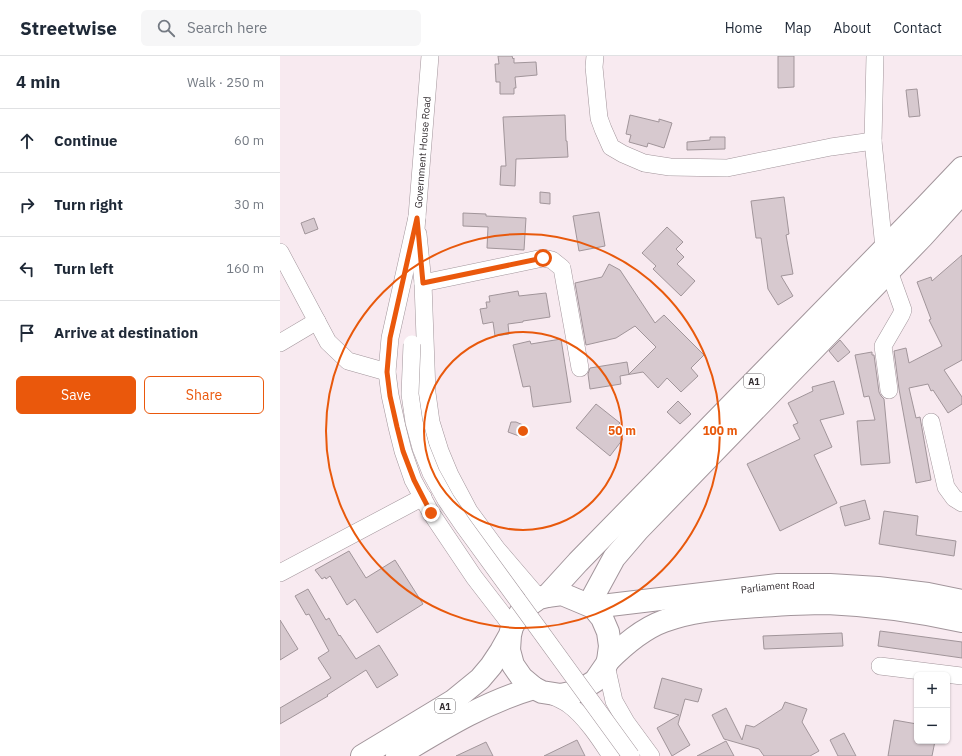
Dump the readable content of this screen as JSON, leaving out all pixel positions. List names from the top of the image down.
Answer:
{
  "streets": {
    "main road": ["A1", "Parliament Road"],
    "street": ["Government House Road"]
  },
  "crossings": [
    ["A1", "Parliament Road"]
  ],
  "page": {
    "header": "Streetwise",
    "search": "Search here",
    "nav": [
      "Home",
      "Map",
      "About",
      "Contact"
    ],
    "heading": ["4 min", "Walk · 250 m"],
    "list": [
      ["Continue", "60 m"],
      ["Turn right", "30 m"],
      ["Turn left", "160 m"],
      "Arrive at destination"
    ],
    "buttons": ["Save", "Share"],
    "map_buttons": ["+", "−"]
  },
  "rings": ["50 m", "100 m"]
}
